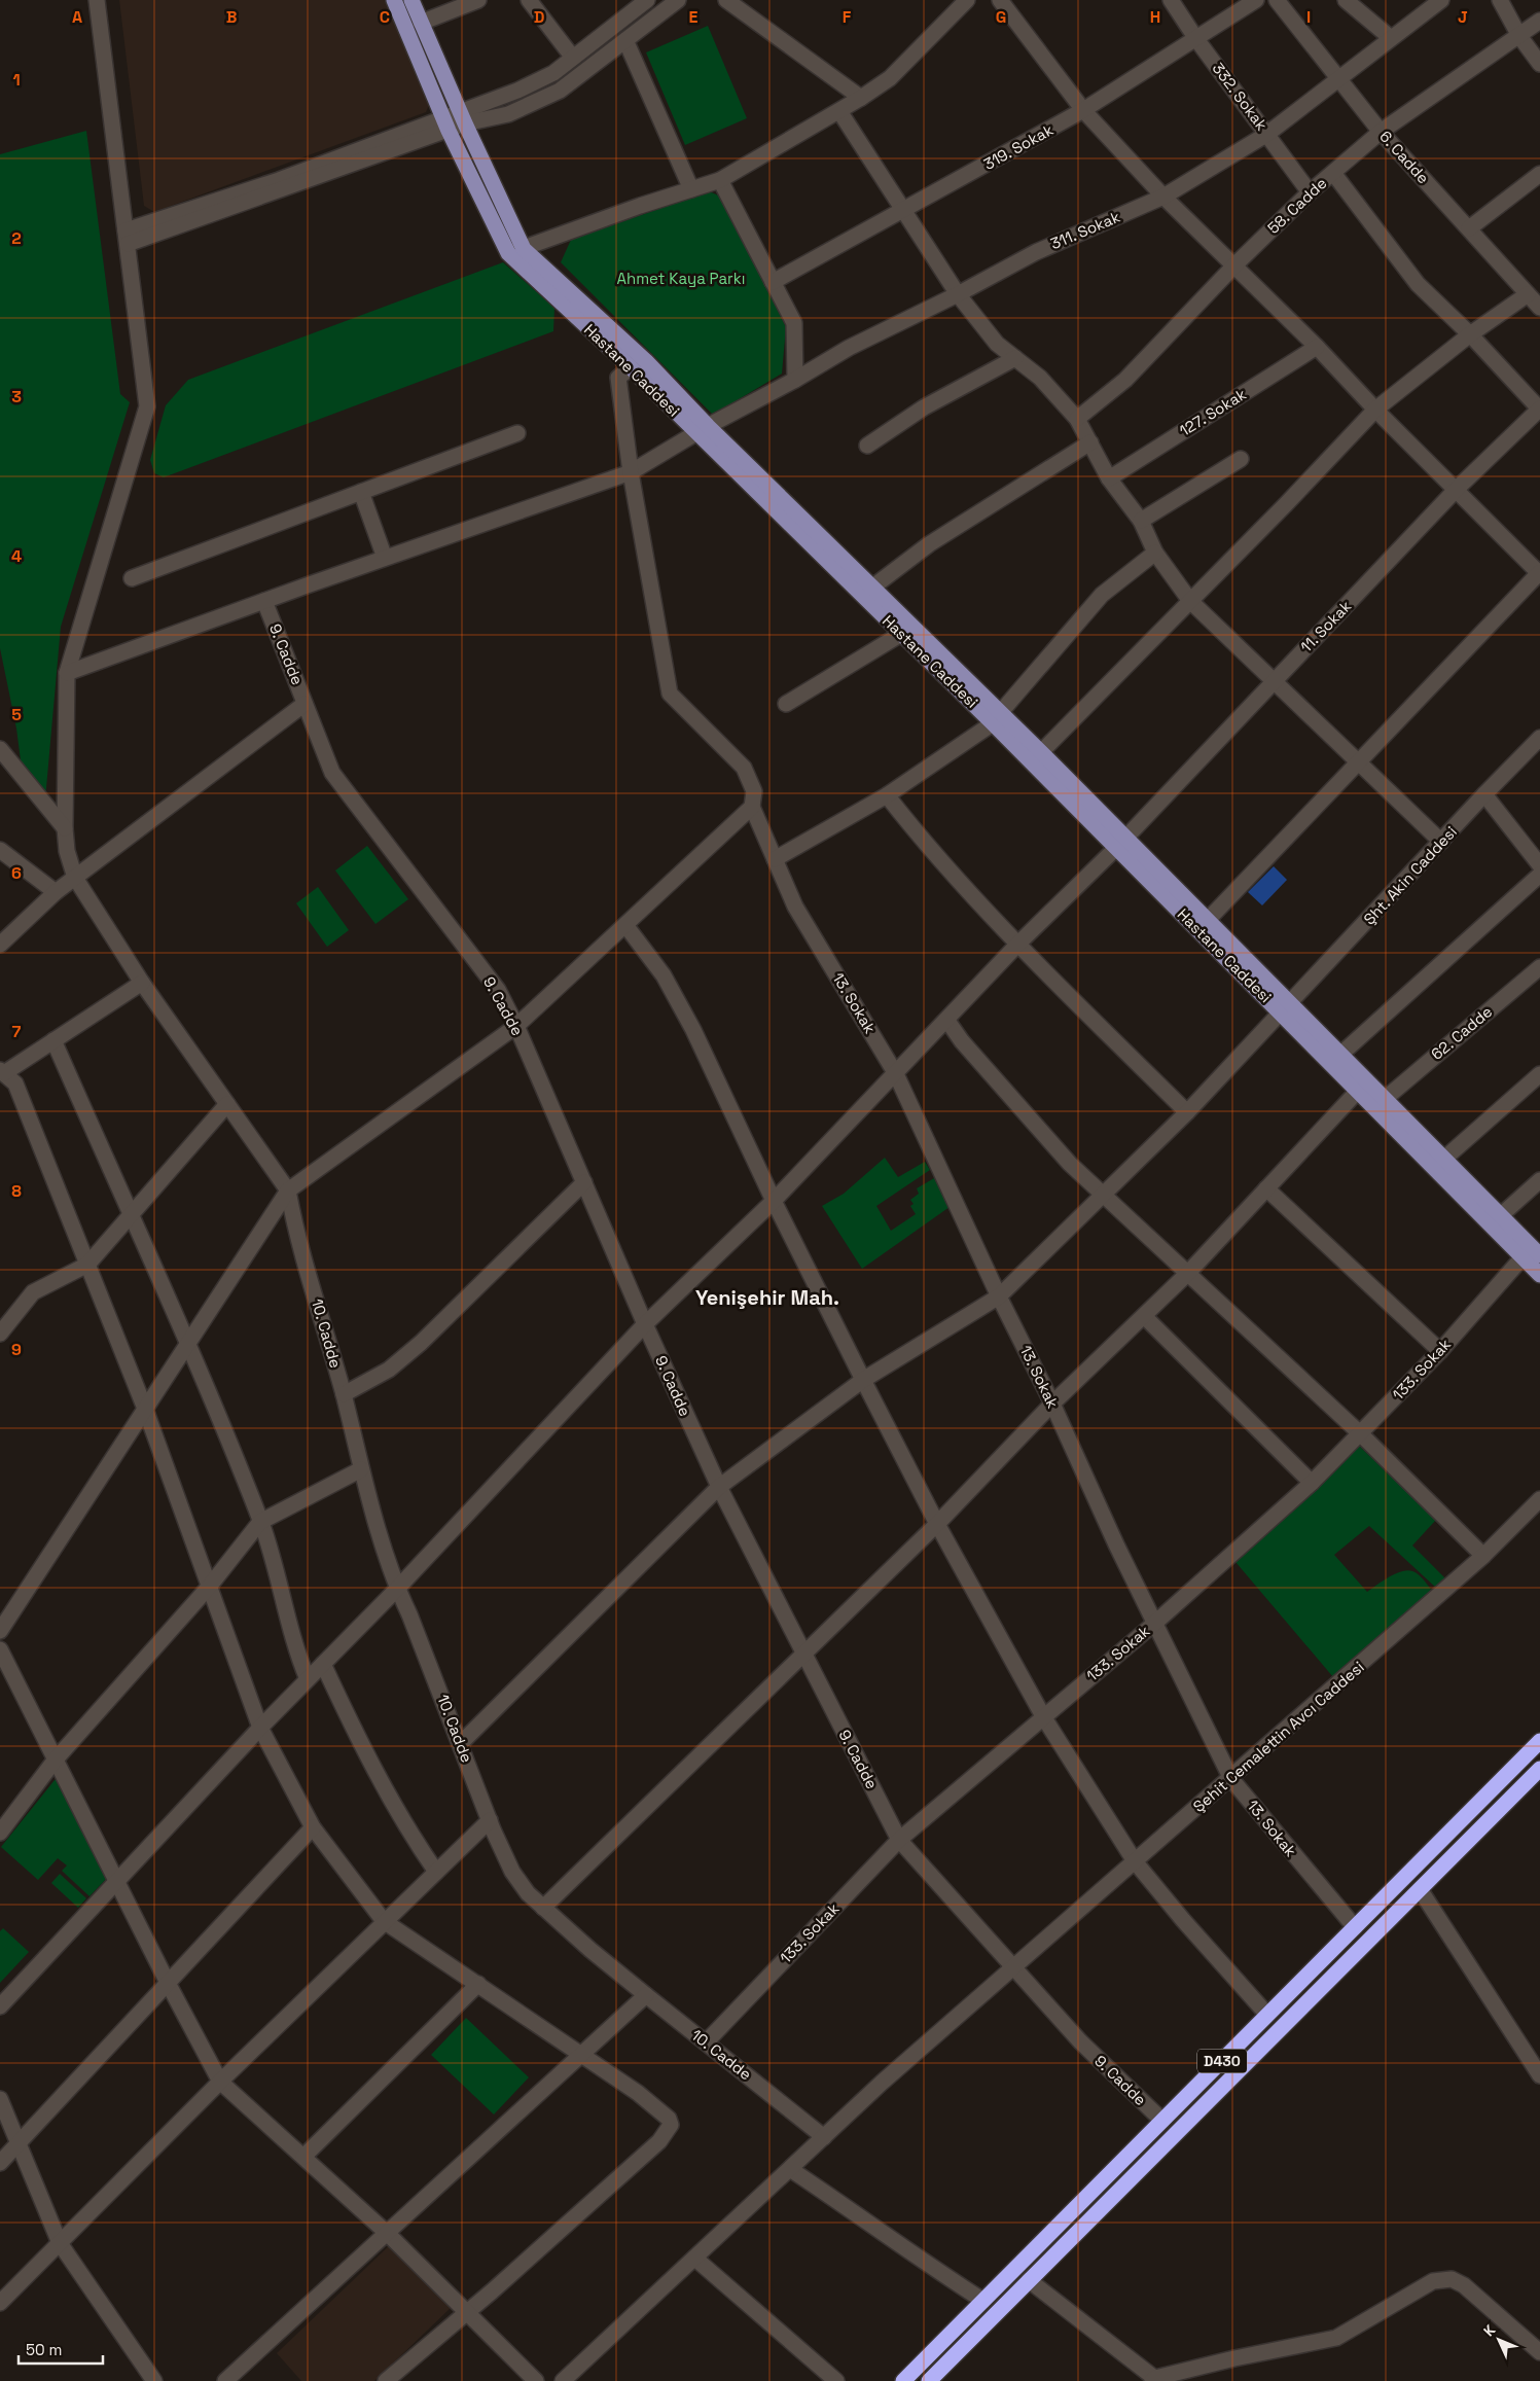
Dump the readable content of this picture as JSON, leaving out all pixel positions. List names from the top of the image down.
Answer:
{
  "streets": {
    "highway": ["D430"],
    "main road": ["Hastane Caddesi"],
    "street": [
      "332. Sokak",
      "319. Sokak",
      "6. Cadde",
      "58. Cadde",
      "311. Sokak",
      "127. Sokak",
      "11. Sokak",
      "9. Cadde",
      "Şht. Akin Caddesi",
      "13. Sokak",
      "62. Cadde",
      "10. Cadde",
      "133. Sokak",
      "Şehit Cemalettin Avcı Caddesi"
    ]
  },
  "crossings": [
    ["332. Sokak", "319. Sokak"],
    ["332. Sokak", "58. Cadde"],
    ["332. Sokak", "311. Sokak"],
    ["6. Cadde", "58. Cadde"],
    ["6. Cadde", "311. Sokak"],
    ["311. Sokak", "Hastane Caddesi"],
    ["311. Sokak", "9. Cadde"],
    ["Hastane Caddesi", "11. Sokak"],
    ["Hastane Caddesi", "Şht. Akin Caddesi"],
    ["Hastane Caddesi", "62. Cadde"],
    ["Hastane Caddesi", "133. Sokak"],
    ["11. Sokak", "9. Cadde"],
    ["11. Sokak", "13. Sokak"],
    ["11. Sokak", "10. Cadde"],
    ["9. Cadde", "Şht. Akin Caddesi"],
    ["9. Cadde", "133. Sokak"],
    ["9. Cadde", "Şehit Cemalettin Avcı Caddesi"],
    ["9. Cadde", "D430"],
    ["Şht. Akin Caddesi", "13. Sokak"],
    ["Şht. Akin Caddesi", "10. Cadde"],
    ["13. Sokak", "133. Sokak"],
    ["13. Sokak", "Şehit Cemalettin Avcı Caddesi"],
    ["13. Sokak", "D430"],
    ["10. Cadde", "133. Sokak"],
    ["10. Cadde", "Şehit Cemalettin Avcı Caddesi"]
  ],
  "districts": ["Yenişehir Mah."],
  "parks": ["Ahmet Kaya Parkı"],
  "scale_bar": "50 m",
  "north": "top left",
  "grid": {
    "columns": [
      "A",
      "B",
      "C",
      "D",
      "E",
      "F",
      "G",
      "H",
      "I",
      "J"
    ],
    "rows": [
      "1",
      "2",
      "3",
      "4",
      "5",
      "6",
      "7",
      "8",
      "9"
    ]
  }
}
